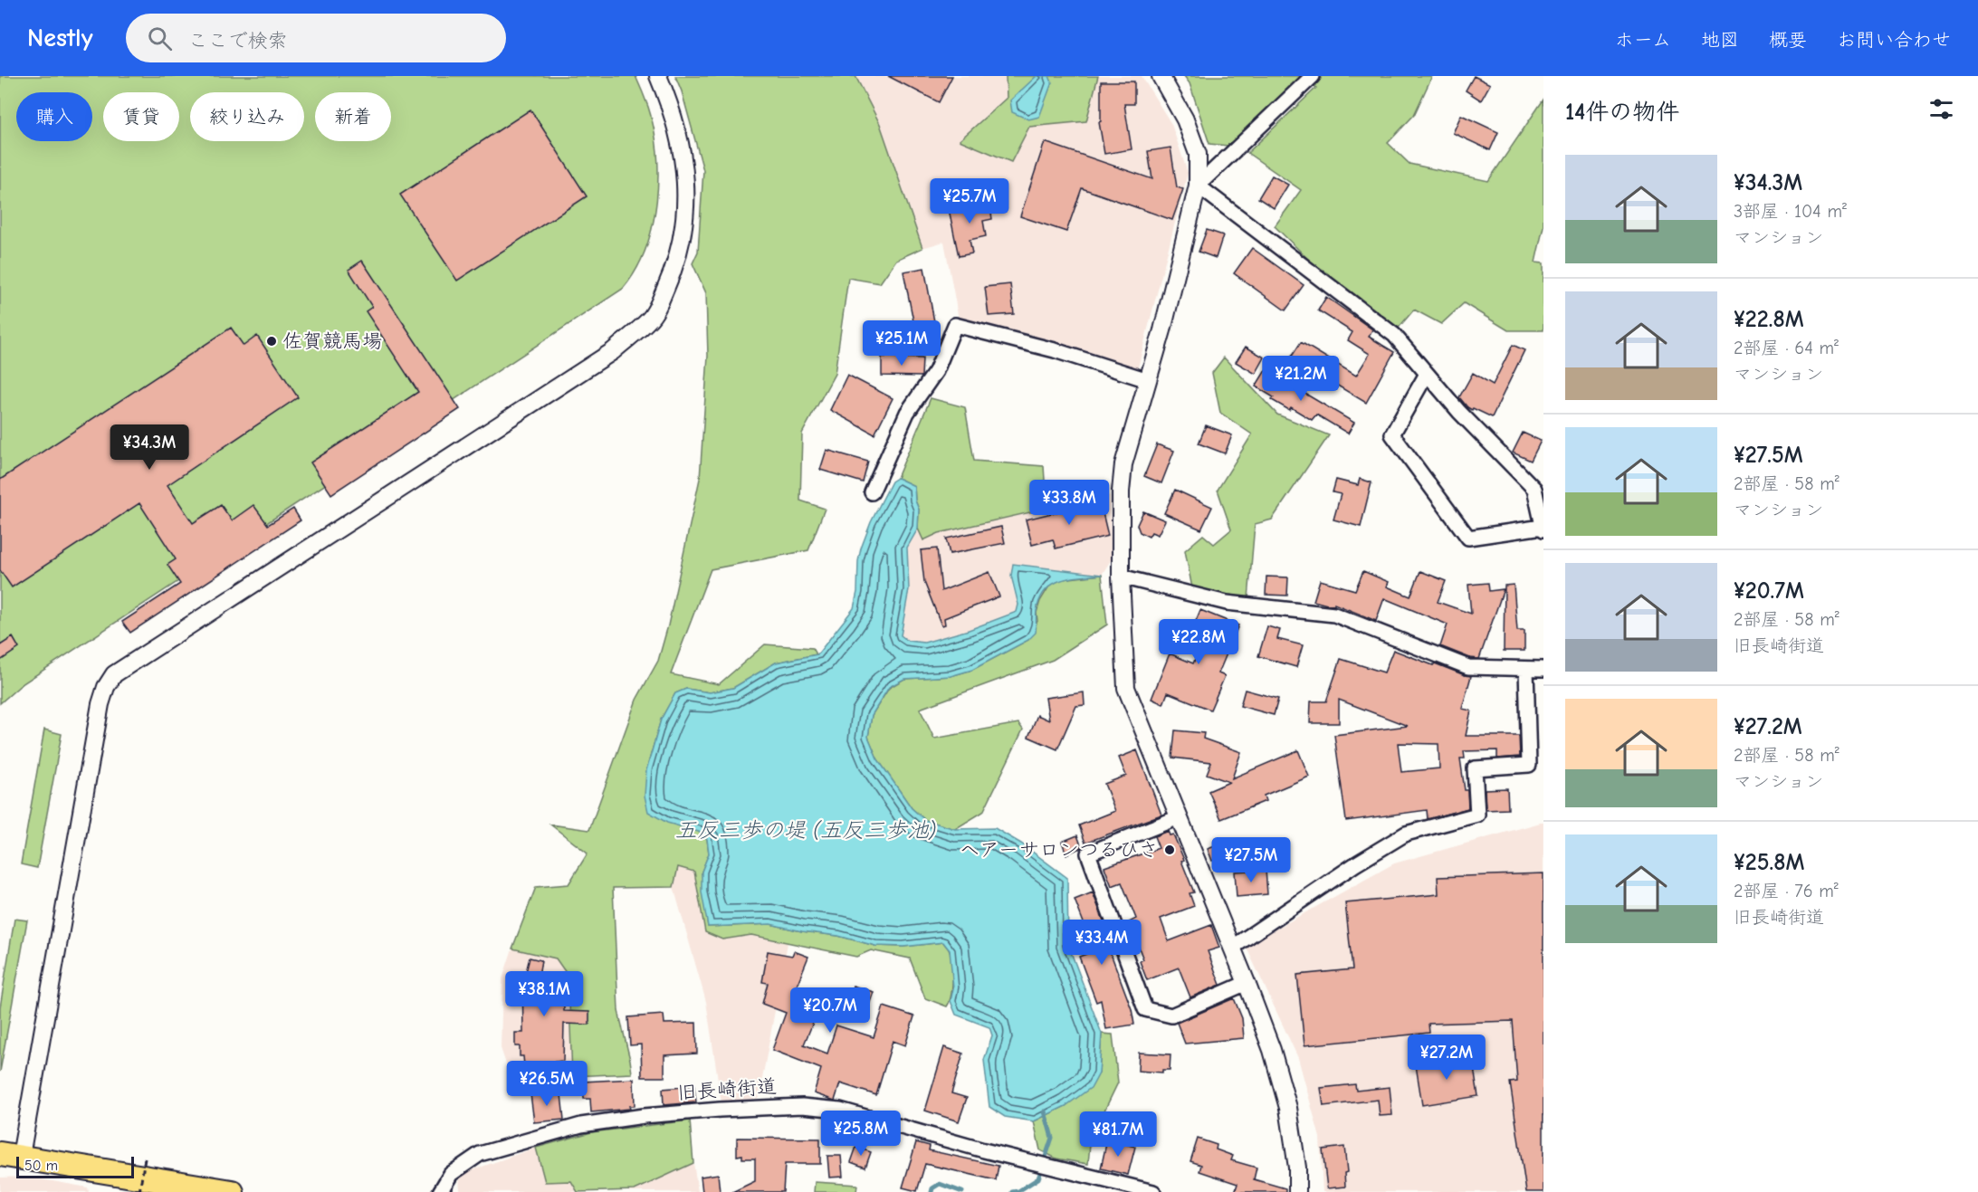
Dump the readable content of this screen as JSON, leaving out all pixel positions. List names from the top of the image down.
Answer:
{
  "streets": {
    "street": ["旧長崎街道"]
  },
  "water": ["五反三歩の堤 (五反三歩池)"],
  "places": ["佐賀競馬場", "ヘアーサロンつるひさ"],
  "scale_bar": "50 m",
  "page": {
    "header": "Nestly",
    "search": "ここで検索",
    "nav": [
      "ホーム",
      "地図",
      "概要",
      "お問い合わせ"
    ],
    "heading": "14件の物件",
    "chip": [
      "購入",
      "賃貸",
      "絞り込み",
      "新着"
    ],
    "list": [
      {
        "name": "¥34.3M",
        "note": "3部屋 · 104 m² · マンション"
      },
      {
        "name": "¥22.8M",
        "note": "2部屋 · 64 m² · マンション"
      },
      {
        "name": "¥27.5M",
        "note": "2部屋 · 58 m² · マンション"
      },
      {
        "name": "¥20.7M",
        "note": "2部屋 · 58 m² · 旧長崎街道"
      },
      {
        "name": "¥27.2M",
        "note": "2部屋 · 58 m² · マンション"
      },
      {
        "name": "¥25.8M",
        "note": "2部屋 · 76 m² · 旧長崎街道"
      }
    ],
    "price": [
      "¥25.7M",
      "¥25.1M",
      "¥21.2M",
      "¥34.3M",
      "¥33.8M",
      "¥22.8M",
      "¥27.5M",
      "¥33.4M",
      "¥38.1M",
      "¥20.7M",
      "¥27.2M",
      "¥26.5M",
      "¥25.8M",
      "¥81.7M"
    ],
    "scale": "50 m"
  }
}
